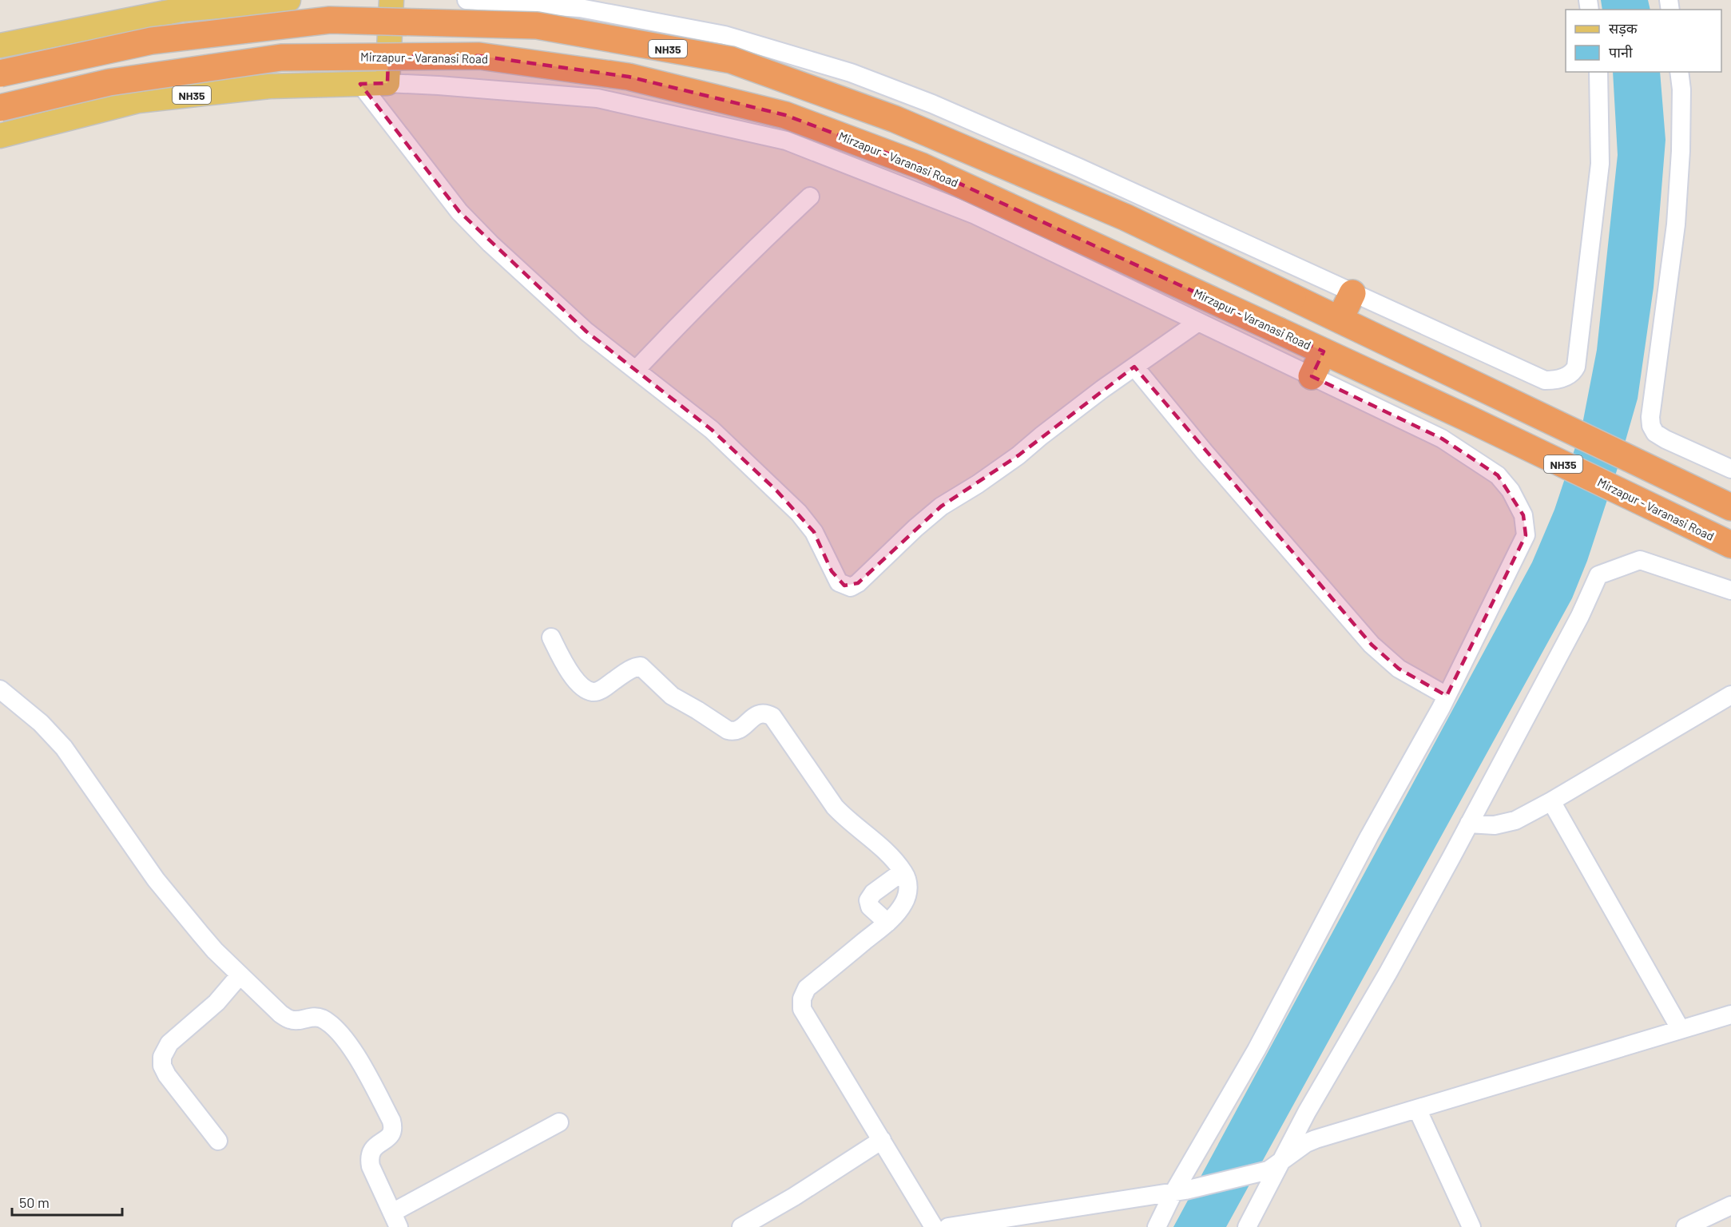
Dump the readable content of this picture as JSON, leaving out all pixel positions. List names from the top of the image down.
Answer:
{
  "streets": {
    "highway": ["NH35", "Mirzapur - Varanasi Road"]
  },
  "legend": ["सड़क", "पानी"],
  "scale_bar": "50 m"
}
